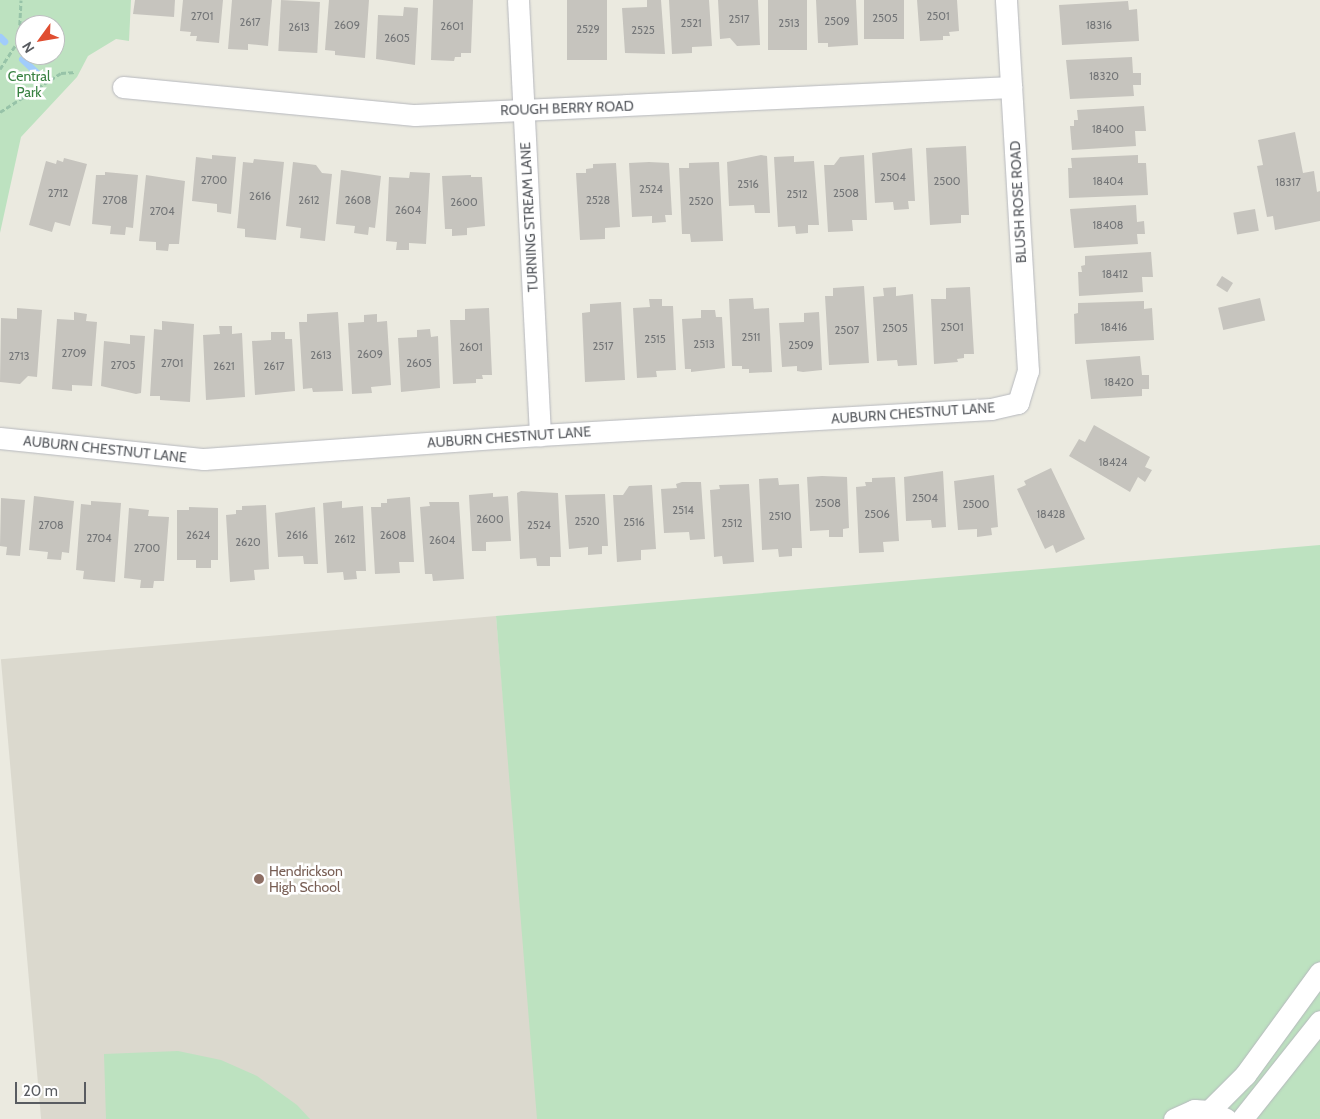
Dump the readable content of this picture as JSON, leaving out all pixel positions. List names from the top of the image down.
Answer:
{
  "streets": {
    "street": [
      "ROUGH BERRY ROAD",
      "BLUSH ROSE ROAD",
      "TURNING STREAM LANE",
      "AUBURN CHESTNUT LANE"
    ]
  },
  "crossings": [
    ["ROUGH BERRY ROAD", "BLUSH ROSE ROAD"],
    ["ROUGH BERRY ROAD", "TURNING STREAM LANE"],
    ["BLUSH ROSE ROAD", "AUBURN CHESTNUT LANE"],
    ["TURNING STREAM LANE", "AUBURN CHESTNUT LANE"]
  ],
  "parks": ["Central Park"],
  "places": ["Hendrickson High School"],
  "house_numbers": [
    "2701",
    "2501",
    "2505",
    "2517",
    "2509",
    "2617",
    "2521",
    "2513",
    "2609",
    "18316",
    "2601",
    "2613",
    "2529",
    "2525",
    "2605",
    "18320",
    "18400",
    "2504",
    "2700",
    "2500",
    "18404",
    "18317",
    "2516",
    "2524",
    "2712",
    "2508",
    "2512",
    "2616",
    "2708",
    "2612",
    "2608",
    "2528",
    "2520",
    "2600",
    "2604",
    "2704",
    "18408",
    "18412",
    "2501",
    "18416",
    "2505",
    "2507",
    "2511",
    "2515",
    "2513",
    "2509",
    "2517",
    "2601",
    "2709",
    "2609",
    "2613",
    "2713",
    "2701",
    "2605",
    "2705",
    "2621",
    "2617",
    "18420",
    "18424",
    "2504",
    "2508",
    "2500",
    "2514",
    "2506",
    "18428",
    "2510",
    "2600",
    "2520",
    "2516",
    "2512",
    "2708",
    "2524",
    "2624",
    "2616",
    "2608",
    "2704",
    "2612",
    "2604",
    "2620",
    "2700"
  ],
  "scale_bar": "20 m",
  "north": "bottom left"
}
